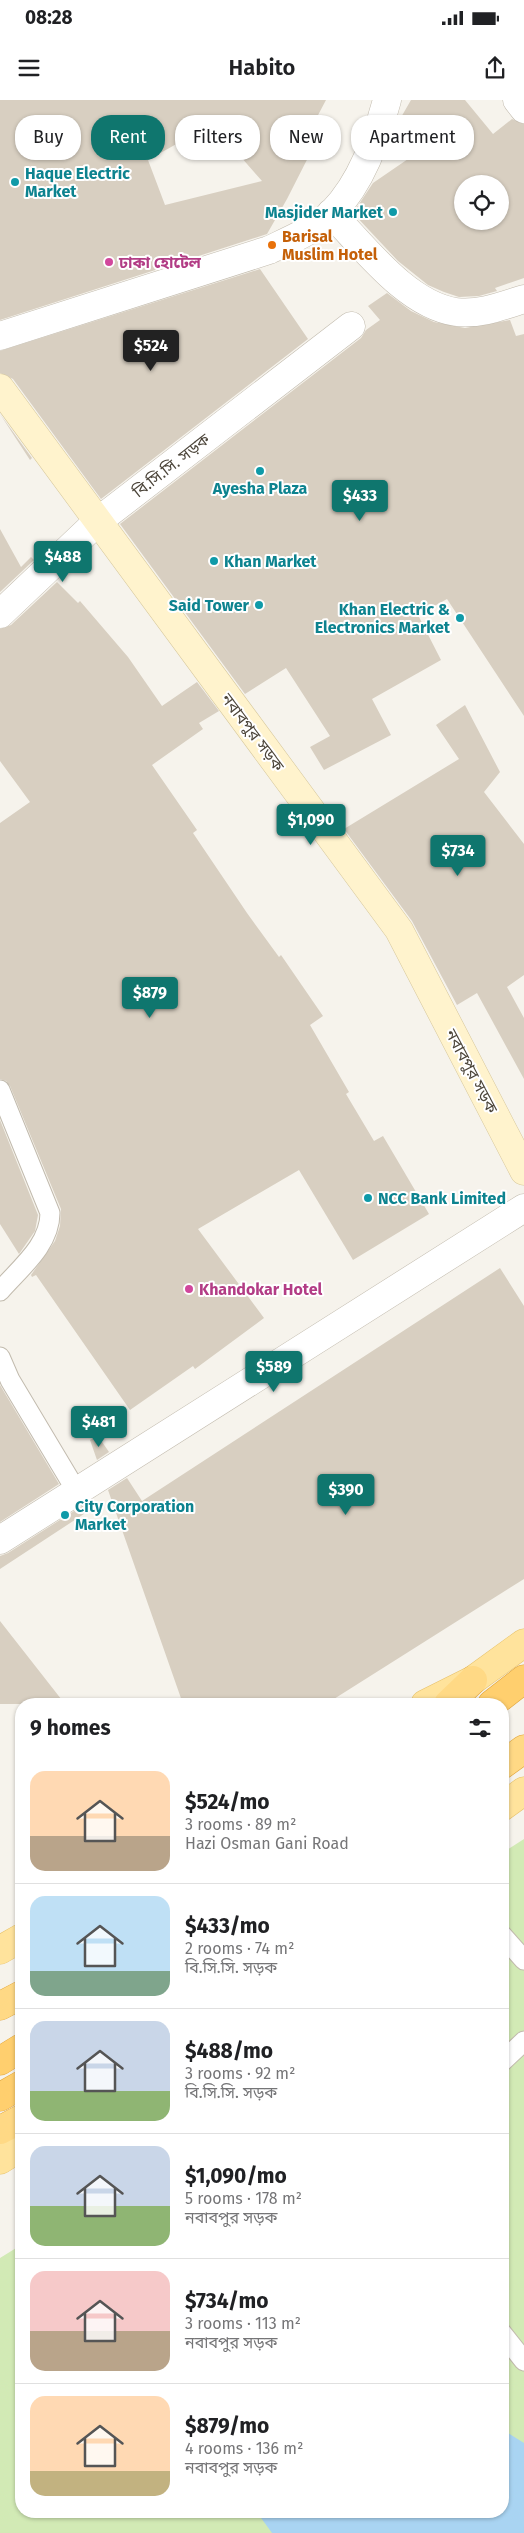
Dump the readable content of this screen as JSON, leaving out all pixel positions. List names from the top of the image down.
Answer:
{
  "streets": {
    "main road": ["নবাবপুর সড়ক"],
    "street": ["বি.সি.সি. সড়ক"]
  },
  "crossings": [
    ["বি.সি.সি. সড়ক", "নবাবপুর সড়ক"]
  ],
  "places": [
    "Haque Electric Market",
    "Masjider Market",
    "Barisal Muslim Hotel",
    "ঢাকা হোটেল",
    "Ayesha Plaza",
    "Khan Market",
    "Said Tower",
    "Khan Electric & Electronics Market",
    "NCC Bank Limited",
    "Khandokar Hotel",
    "City Corporation Market"
  ],
  "page": {
    "status": "08:28",
    "header": "Habito",
    "chip": [
      "Buy",
      "Rent",
      "Filters",
      "New",
      "Apartment"
    ],
    "price": [
      "$524",
      "$433",
      "$488",
      "$1,090",
      "$734",
      "$879",
      "$589",
      "$481",
      "$390"
    ],
    "heading": "9 homes",
    "list": [
      {
        "name": "$524/mo",
        "note": "3 rooms · 89 m² · Hazi Osman Gani Road"
      },
      {
        "name": "$433/mo",
        "note": "2 rooms · 74 m² · বি.সি.সি. সড়ক"
      },
      {
        "name": "$488/mo",
        "note": "3 rooms · 92 m² · বি.সি.সি. সড়ক"
      },
      {
        "name": "$1,090/mo",
        "note": "5 rooms · 178 m² · নবাবপুর সড়ক"
      },
      {
        "name": "$734/mo",
        "note": "3 rooms · 113 m² · নবাবপুর সড়ক"
      },
      {
        "name": "$879/mo",
        "note": "4 rooms · 136 m² · নবাবপুর সড়ক"
      }
    ]
  }
}
